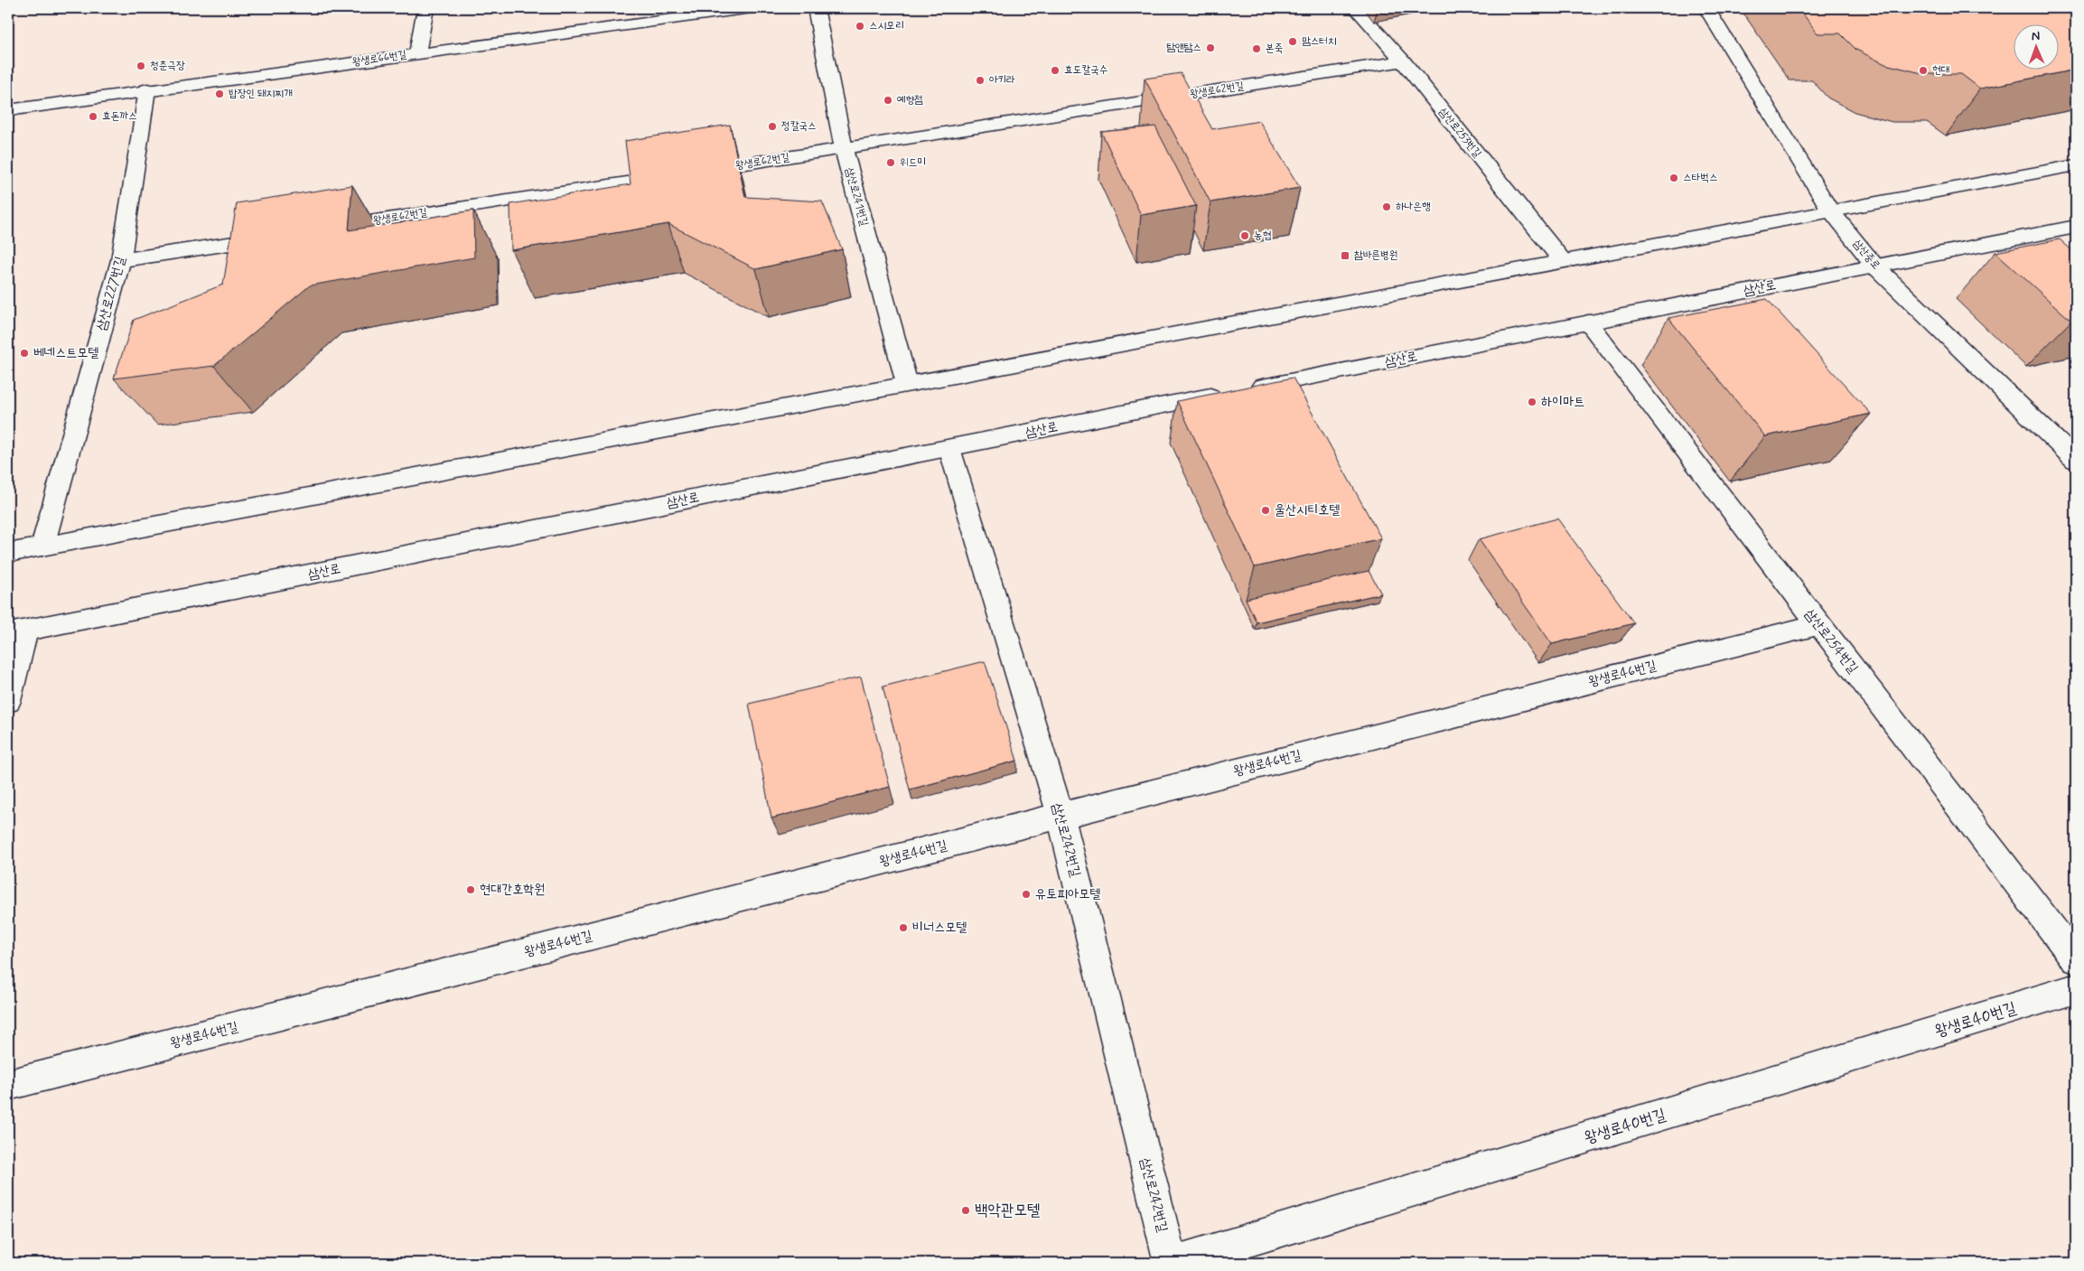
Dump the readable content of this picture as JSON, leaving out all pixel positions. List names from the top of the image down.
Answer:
{
  "streets": {
    "street": [
      "왕생로66번길",
      "왕생로62번길",
      "삼산로253번길",
      "삼산로241번길",
      "삼산중로",
      "삼산로",
      "삼산로227번길",
      "삼산로254번길",
      "왕생로46번길",
      "삼산로242번길",
      "왕생로40번길"
    ]
  },
  "crossings": [
    ["왕생로66번길", "삼산로227번길"],
    ["왕생로62번길", "삼산로253번길"],
    ["왕생로62번길", "삼산로241번길"],
    ["삼산중로", "삼산로"],
    ["삼산로", "삼산로254번길"],
    ["삼산로", "삼산로242번길"],
    ["삼산로254번길", "왕생로46번길"],
    ["왕생로46번길", "삼산로242번길"]
  ],
  "places": {
    "other": [
      "스시모리",
      "맘스터치",
      "탐앤탐스",
      "본죽",
      "청춘극장",
      "효도칼국수",
      "현대",
      "아키라",
      "밥장인 돼지찌개",
      "예향점",
      "효돈까스",
      "정칼국스",
      "위드미",
      "스타벅스",
      "하나은행",
      "농협",
      "베네스트모텔",
      "하이마트",
      "울산시티호텔",
      "현대간호학원",
      "유토피아모텔",
      "비너스모텔",
      "백악관모텔"
    ],
    "transit": ["참바른병원"]
  },
  "north": "top"
}
